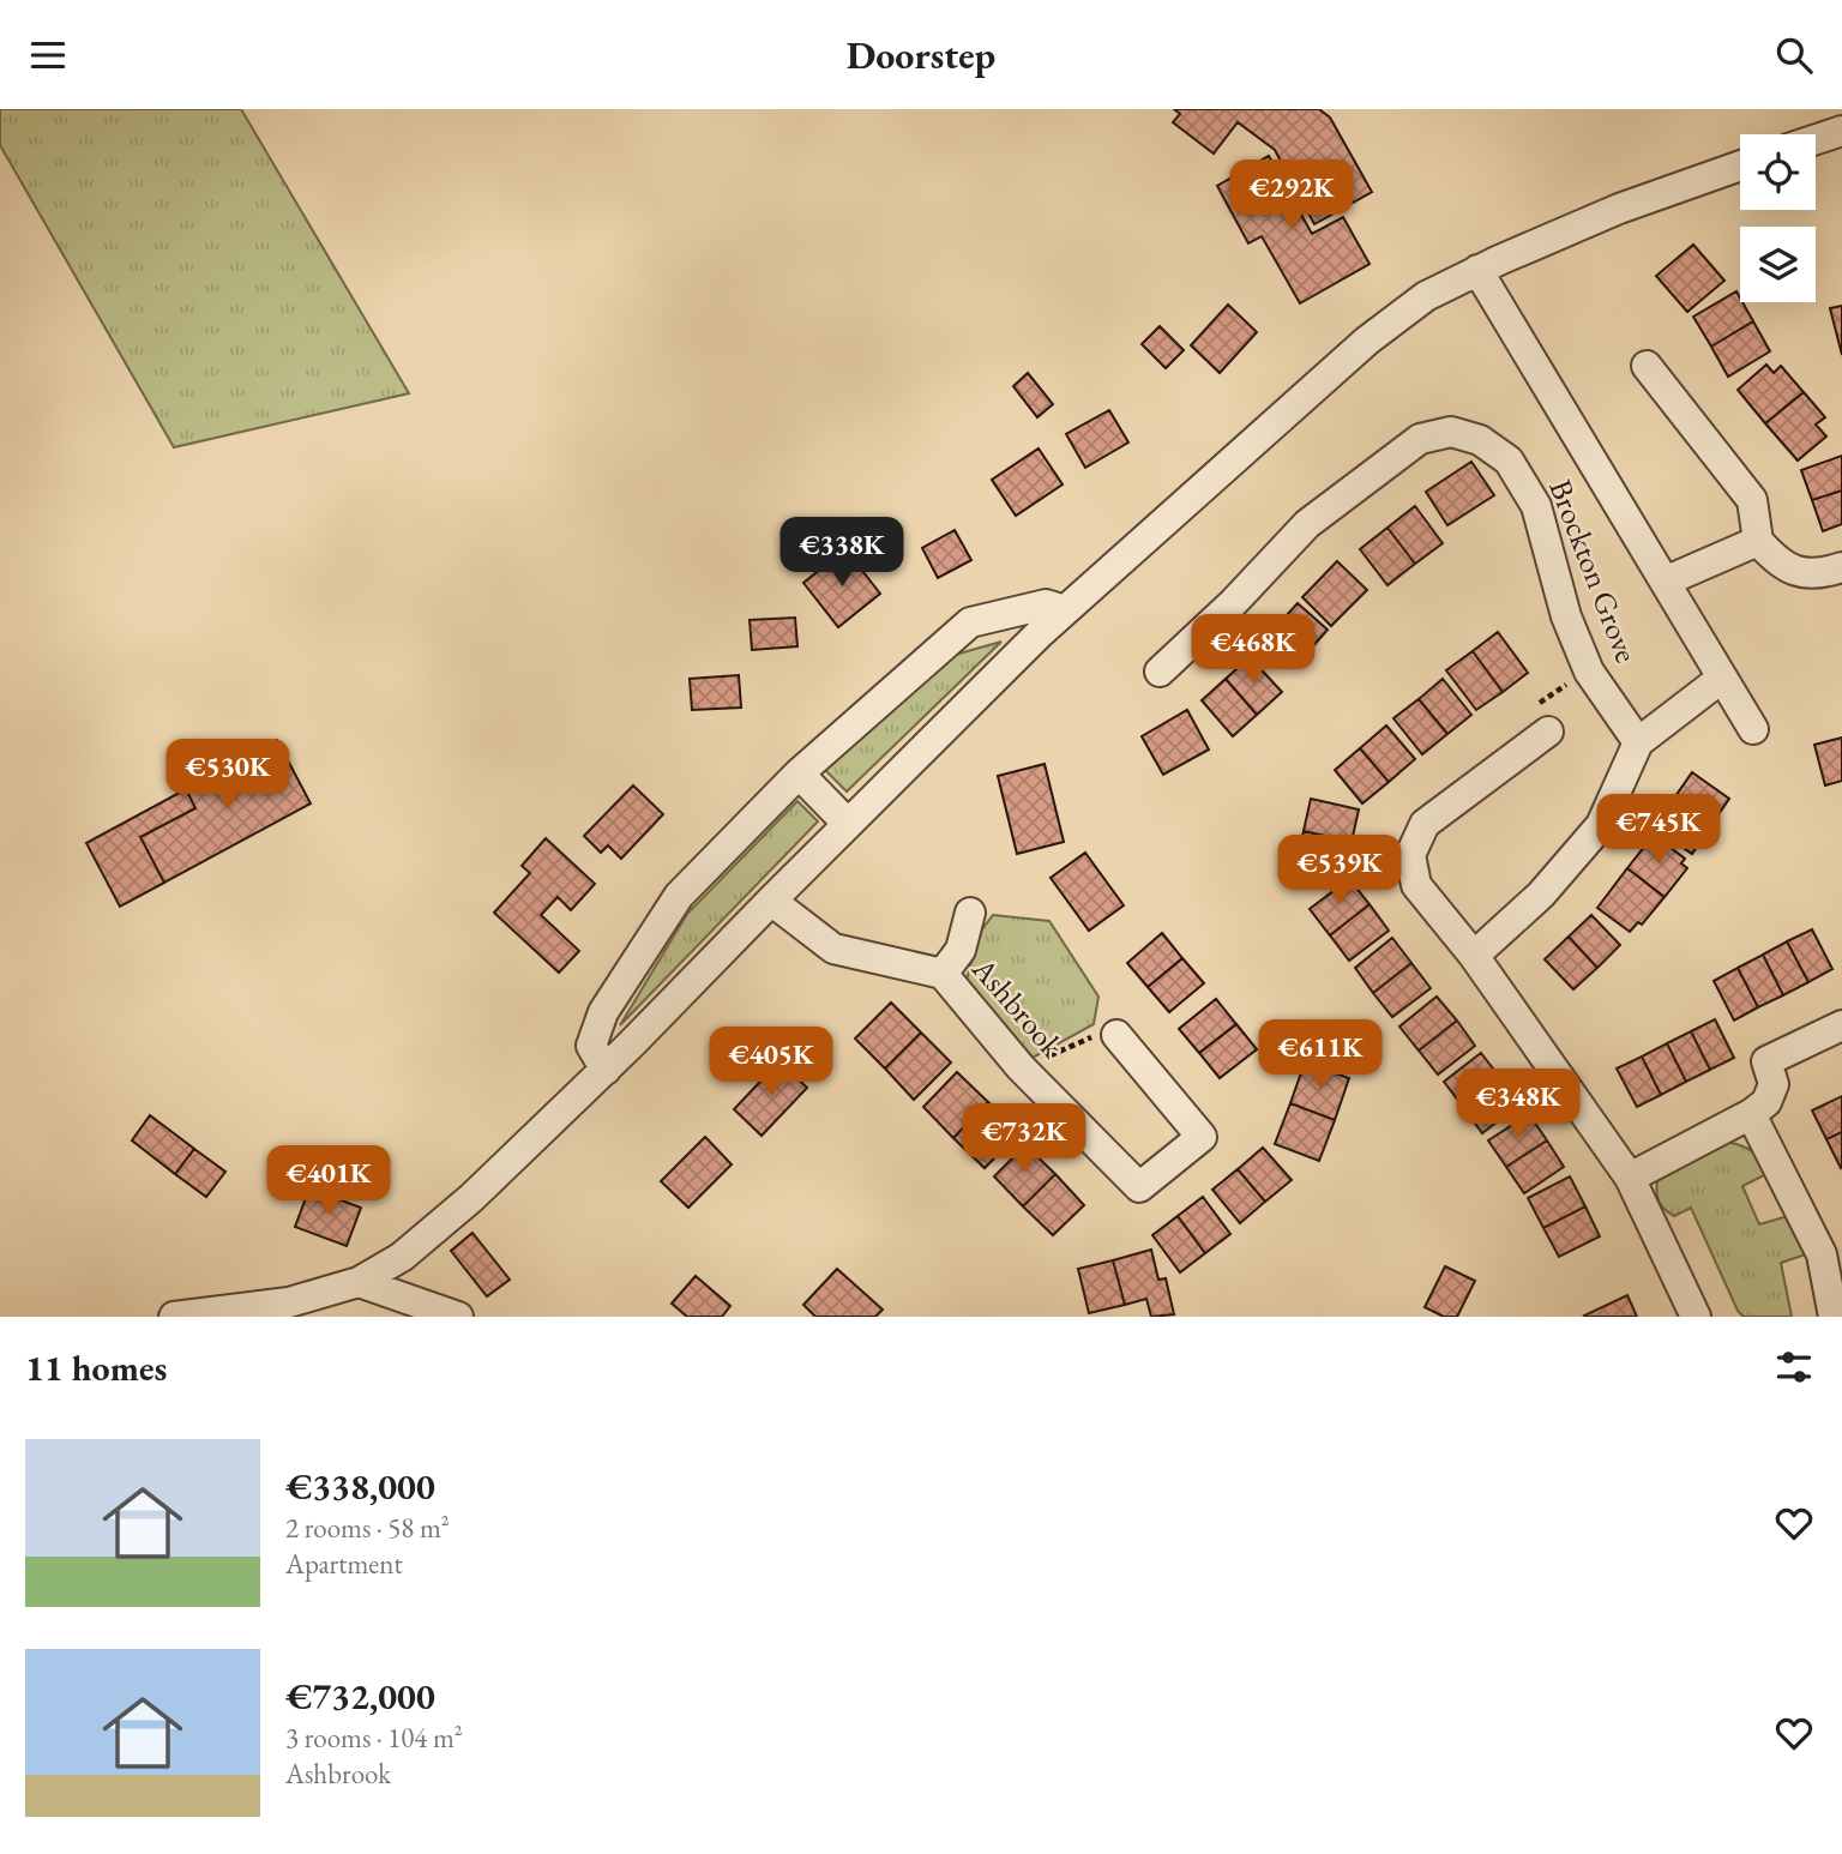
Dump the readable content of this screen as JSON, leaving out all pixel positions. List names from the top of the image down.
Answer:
{
  "streets": {
    "street": ["Brockton Grove", "Ashbrook"]
  },
  "page": {
    "header": "Doorstep",
    "price": [
      "€292K",
      "€338K",
      "€468K",
      "€530K",
      "€745K",
      "€539K",
      "€611K",
      "€405K",
      "€348K",
      "€732K",
      "€401K"
    ],
    "heading": "11 homes",
    "list": [
      {
        "name": "€338,000",
        "note": "2 rooms · 58 m² · Apartment"
      },
      {
        "name": "€732,000",
        "note": "3 rooms · 104 m² · Ashbrook"
      }
    ]
  }
}
